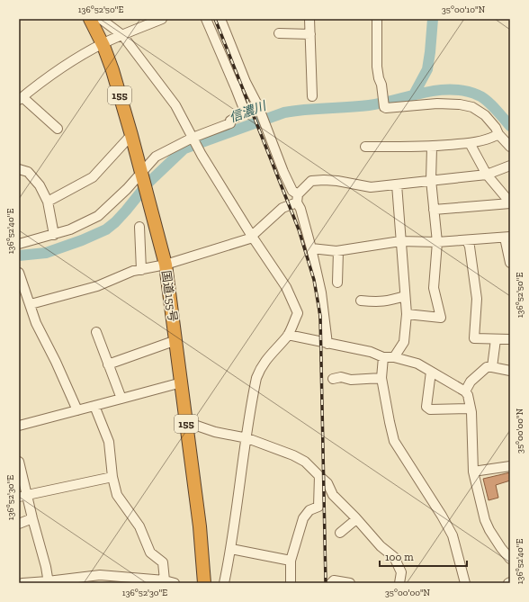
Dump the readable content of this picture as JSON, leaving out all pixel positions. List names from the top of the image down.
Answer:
{
  "streets": {
    "highway": ["155", "国道155号"]
  },
  "water": ["信濃川"],
  "scale_bar": "100 m",
  "coordinates": [
    "136°52'50\"E",
    "35°00'10\"N",
    "136°52'40\"E",
    "35°00'00\"N",
    "136°52'30\"E"
  ]
}
